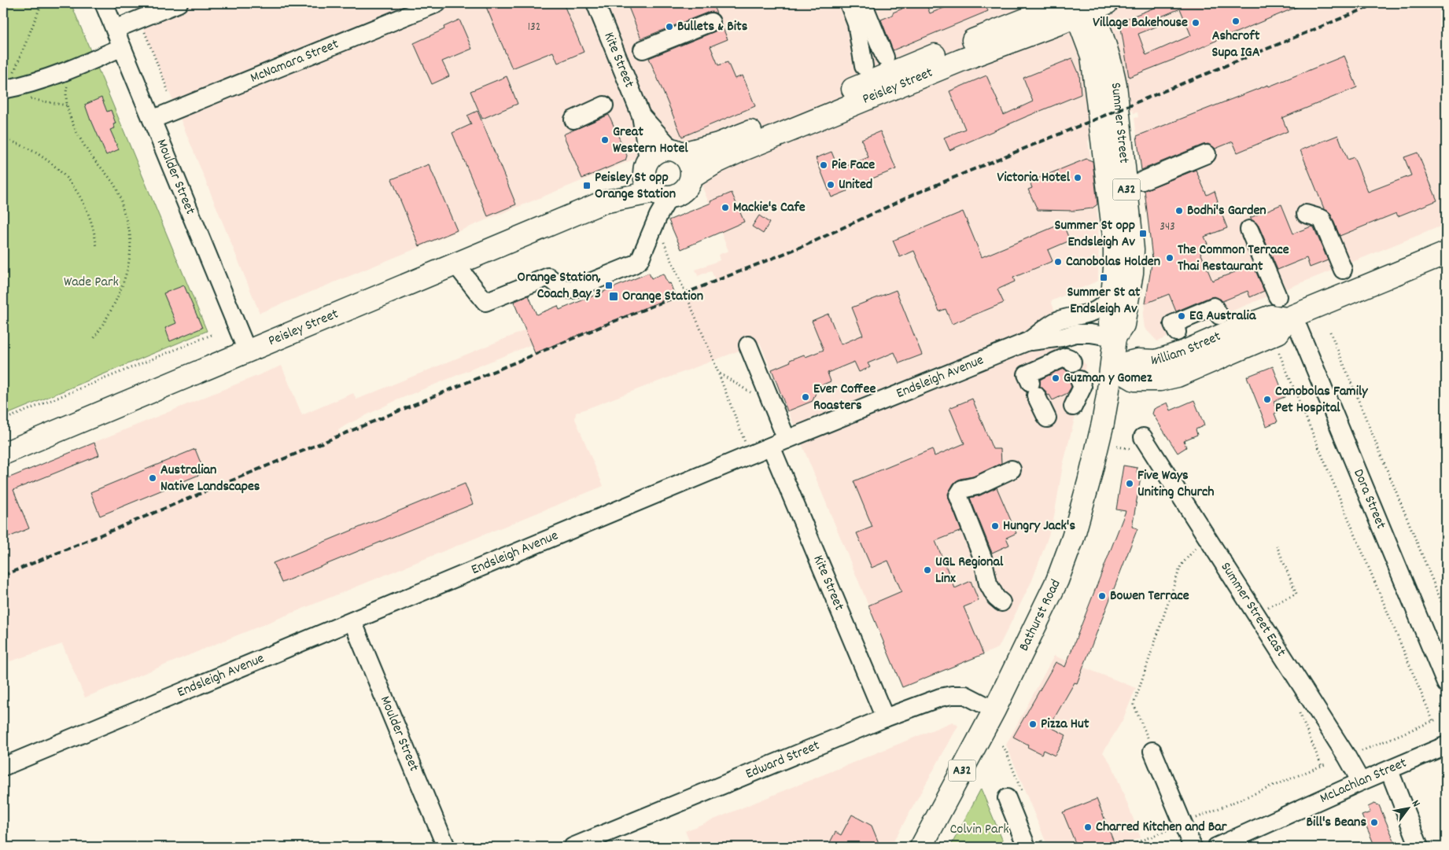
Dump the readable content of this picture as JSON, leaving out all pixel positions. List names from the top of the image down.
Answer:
{
  "streets": {
    "main road": [
      "Peisley Street",
      "Summer Street",
      "A32",
      "William Street",
      "Bathurst Road"
    ],
    "street": [
      "Kite Street",
      "McNamara Street",
      "Moulder Street",
      "Endsleigh Avenue",
      "Dora Street",
      "Summer Street East",
      "Edward Street",
      "McLachlan Street"
    ]
  },
  "crossings": [
    ["Kite Street", "Peisley Street"],
    ["Kite Street", "Endsleigh Avenue"],
    ["Kite Street", "Edward Street"],
    ["McNamara Street", "Moulder Street"],
    ["Peisley Street", "Summer Street"],
    ["Peisley Street", "Moulder Street"],
    ["Summer Street", "William Street"],
    ["Summer Street", "Endsleigh Avenue"],
    ["Summer Street", "Bathurst Road"],
    ["Moulder Street", "Endsleigh Avenue"],
    ["William Street", "Dora Street"],
    ["William Street", "Bathurst Road"],
    ["Summer Street East", "McLachlan Street"],
    ["Bathurst Road", "Edward Street"]
  ],
  "parks": ["Wade Park", "Colvin Park"],
  "places": {
    "other": [
      "Ashcroft Supa IGA",
      "Village Bakehouse",
      "Bullets & Bits",
      "Great Western Hotel",
      "Pie Face",
      "Victoria Hotel",
      "United",
      "Mackie's Cafe",
      "Bodhi's Garden",
      "The Common Terrace Thai Restaurant",
      "Canobolas Holden",
      "EG Australia",
      "Guzman y Gomez",
      "Ever Coffee Roasters",
      "Canobolas Family Pet Hospital",
      "Australian Native Landscapes",
      "Five Ways Uniting Church",
      "Hungry Jack's",
      "UGL Regional Linx",
      "Bowen Terrace",
      "Pizza Hut",
      "Bill's Beans",
      "Charred Kitchen and Bar"
    ],
    "transit": [
      "Peisley St opp Orange Station",
      "Summer St opp Endsleigh Av",
      "Summer St at Endsleigh Av",
      "Orange Station, Coach Bay 3",
      "Orange Station"
    ]
  },
  "house_numbers": ["132", "343"],
  "north": "top right"
}
